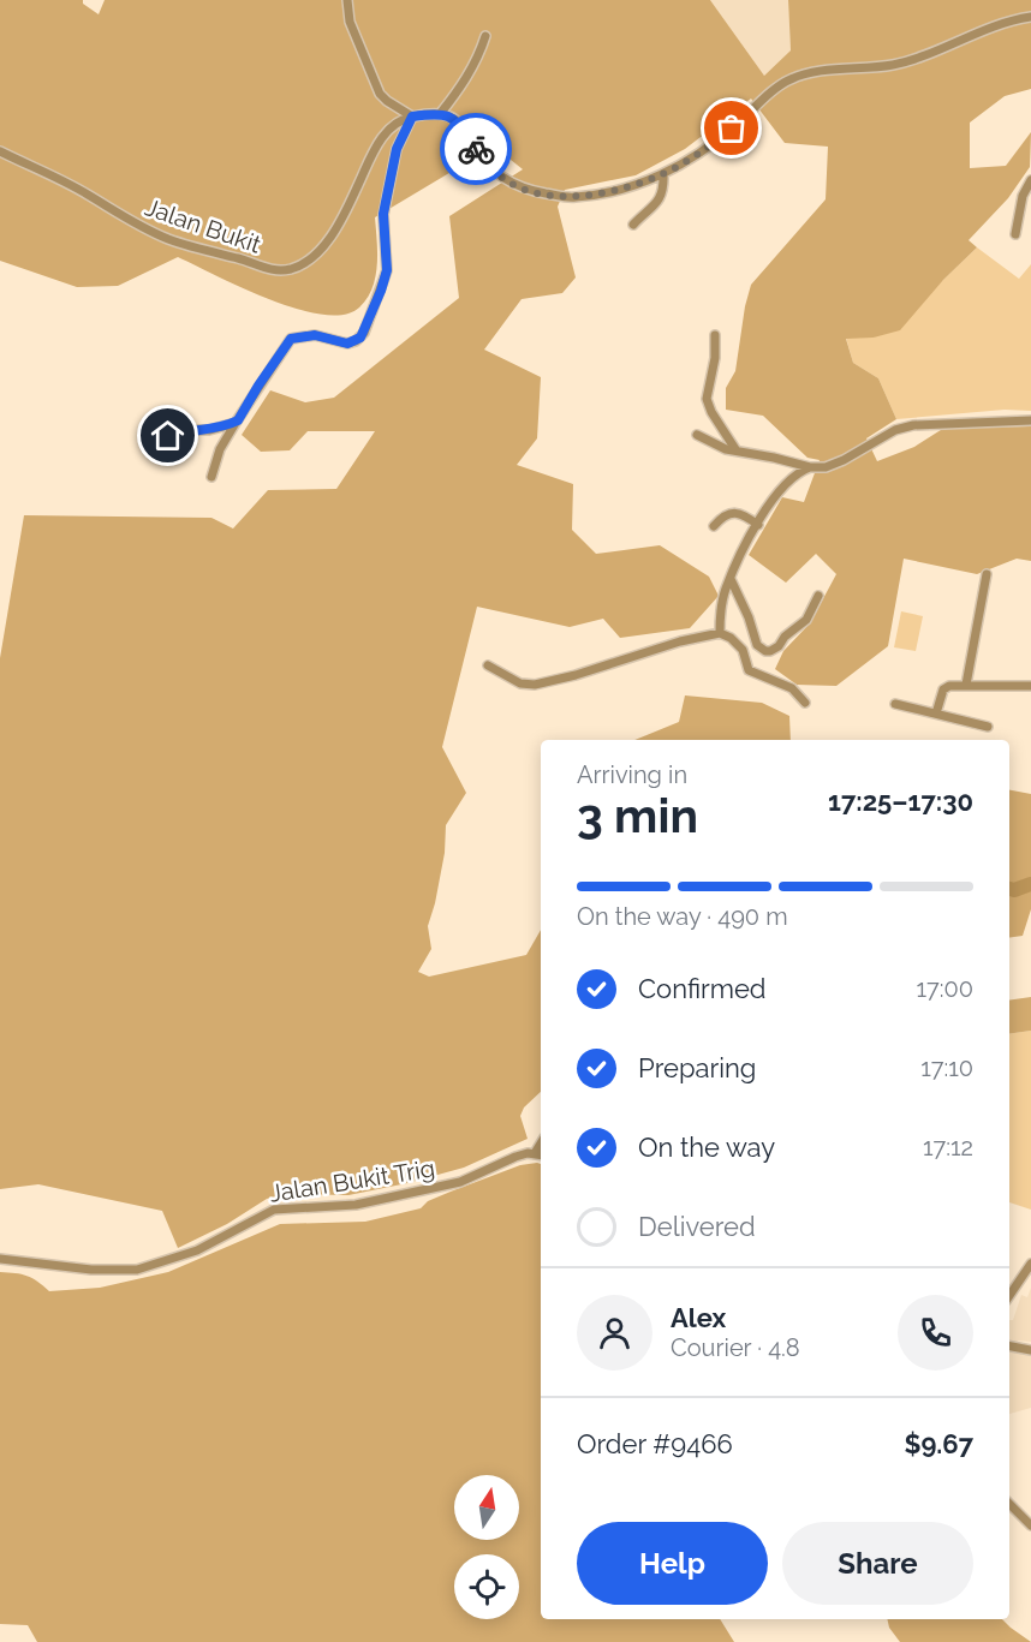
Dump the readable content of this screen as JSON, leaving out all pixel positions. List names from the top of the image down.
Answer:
{
  "streets": {
    "street": ["Jalan Bukit", "Jalan Bukit Trig"]
  },
  "north": "top",
  "page": {
    "heading": ["3 min", "Arriving in", "17:25–17:30"],
    "panel": [
      "Alex",
      "Courier · 4.8",
      "Order #9466",
      "$9.67"
    ],
    "bar": "On the way · 490 m",
    "list": [
      ["Confirmed", "17:00"],
      ["Preparing", "17:10"],
      ["On the way", "17:12"],
      "Delivered"
    ],
    "buttons": ["Help", "Share"]
  }
}
